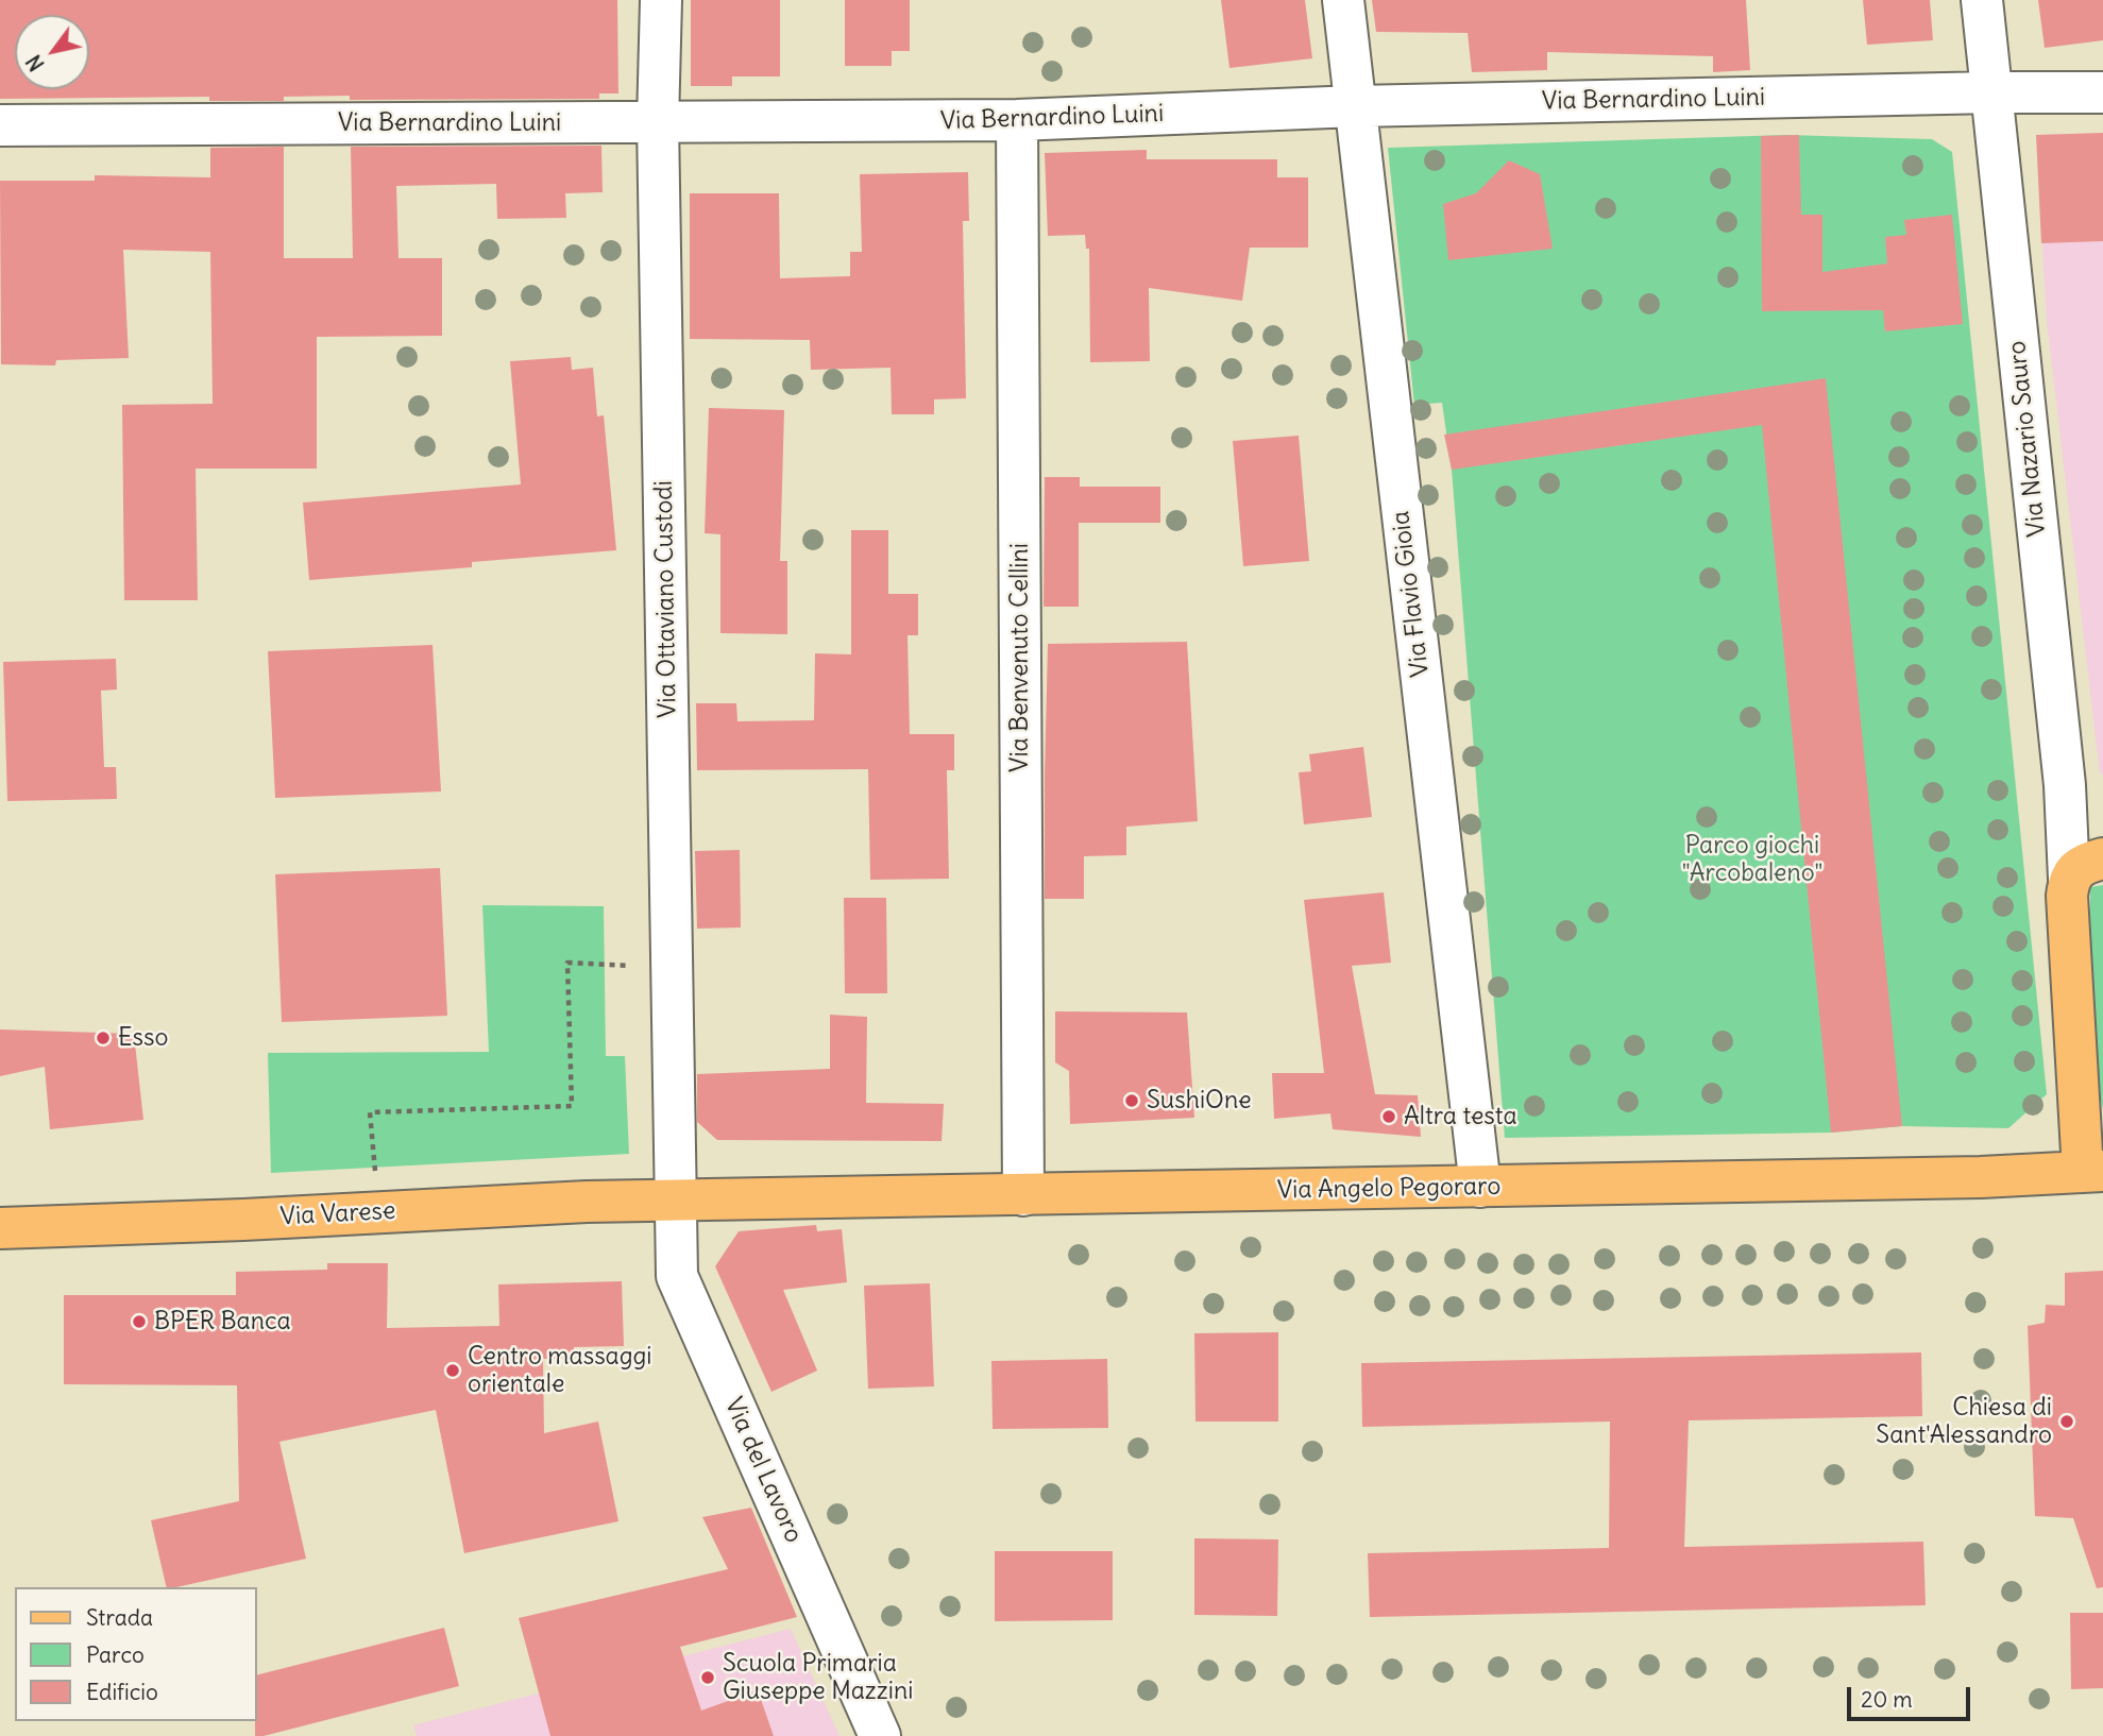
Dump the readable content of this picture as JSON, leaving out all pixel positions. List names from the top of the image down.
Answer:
{
  "streets": {
    "main road": ["Via Angelo Pegoraro", "Via Varese"],
    "street": [
      "Via Bernardino Luini",
      "Via Nazario Sauro",
      "Via Flavio Gioia",
      "Via Ottaviano Custodi",
      "Via Benvenuto Cellini",
      "Via del Lavoro"
    ]
  },
  "crossings": [
    ["Via Bernardino Luini", "Via Nazario Sauro"],
    ["Via Bernardino Luini", "Via Flavio Gioia"],
    ["Via Bernardino Luini", "Via Ottaviano Custodi"],
    ["Via Bernardino Luini", "Via Benvenuto Cellini"],
    ["Via Flavio Gioia", "Via Angelo Pegoraro"],
    ["Via Ottaviano Custodi", "Via Angelo Pegoraro"],
    ["Via Ottaviano Custodi", "Via Varese"],
    ["Via Ottaviano Custodi", "Via del Lavoro"],
    ["Via Benvenuto Cellini", "Via Angelo Pegoraro"],
    ["Via Angelo Pegoraro", "Via Varese"],
    ["Via Angelo Pegoraro", "Via del Lavoro"],
    ["Via Varese", "Via del Lavoro"]
  ],
  "parks": ["Parco giochi \"Arcobaleno\""],
  "places": [
    "Esso",
    "SushiOne",
    "Altra testa",
    "BPER Banca",
    "Centro massaggi orientale",
    "Chiesa di Sant'Alessandro",
    "Scuola Primaria Giuseppe Mazzini"
  ],
  "legend": ["Strada", "Parco", "Edificio"],
  "scale_bar": "20 m",
  "north": "bottom left"
}
